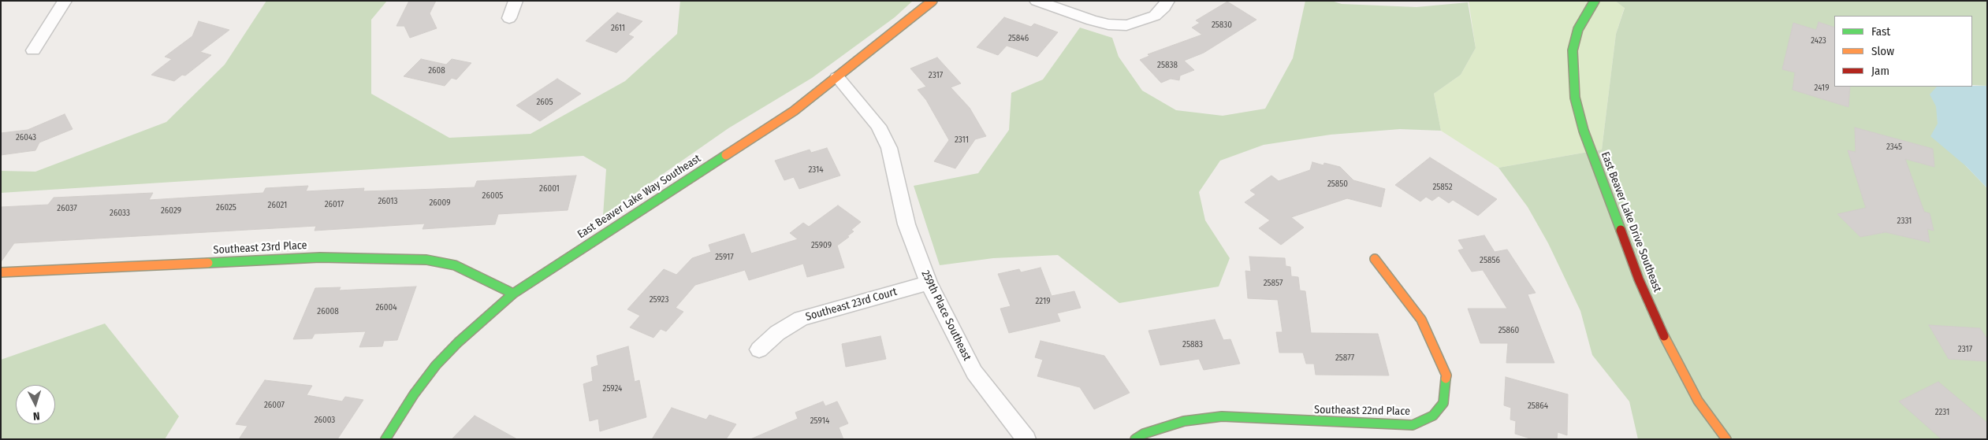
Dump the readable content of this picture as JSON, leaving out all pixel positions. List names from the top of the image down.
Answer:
{
  "streets": {
    "street": [
      "East Beaver Lake Way Southeast",
      "East Beaver Lake Drive Southeast",
      "Southeast 23rd Place",
      "Southeast 23rd Court",
      "259th Place Southeast",
      "Southeast 22nd Place"
    ]
  },
  "crossings": [
    ["East Beaver Lake Way Southeast", "Southeast 23rd Place"],
    ["East Beaver Lake Way Southeast", "259th Place Southeast"],
    ["Southeast 23rd Court", "259th Place Southeast"]
  ],
  "house_numbers": [
    "25830",
    "2611",
    "25846",
    "2423",
    "25838",
    "2608",
    "2317",
    "2419",
    "2605",
    "26043",
    "2311",
    "2345",
    "2314",
    "25850",
    "25852",
    "26001",
    "26005",
    "26013",
    "26009",
    "26017",
    "26021",
    "26025",
    "26037",
    "26029",
    "26033",
    "2331",
    "25909",
    "25917",
    "25856",
    "25857",
    "25923",
    "2219",
    "26004",
    "26008",
    "25860",
    "25883",
    "2317",
    "25877",
    "25924",
    "26007",
    "25864",
    "2231",
    "26003",
    "25914"
  ],
  "legend": ["Fast", "Slow", "Jam"],
  "north": "bottom"
}
